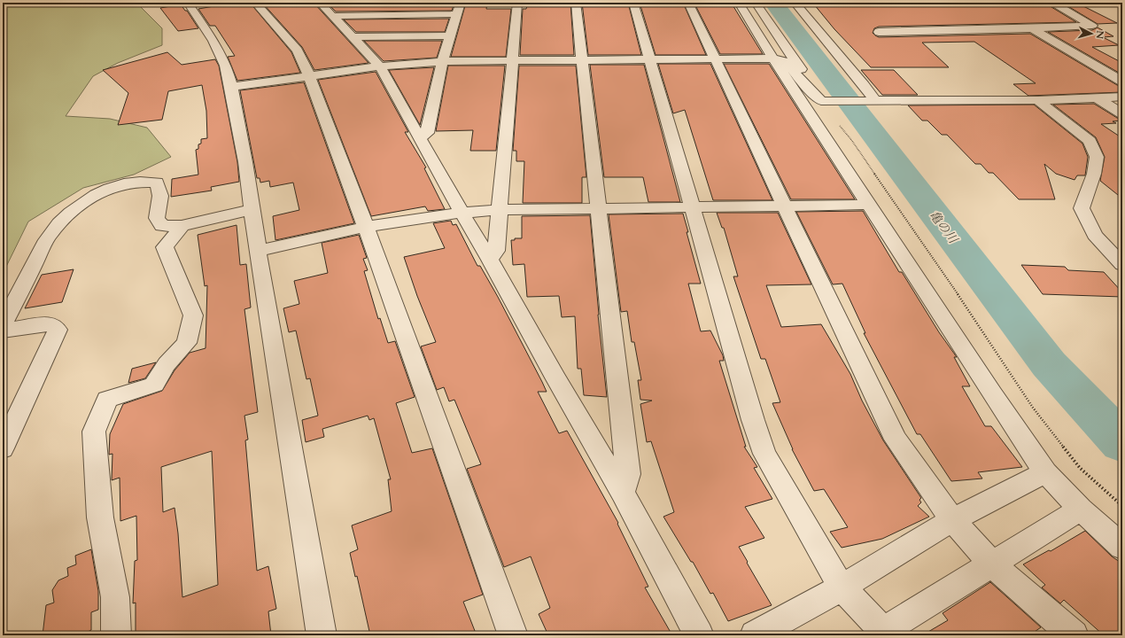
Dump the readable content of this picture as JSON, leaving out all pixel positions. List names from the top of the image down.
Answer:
{
  "water": ["亀の川"],
  "north": "right"
}
